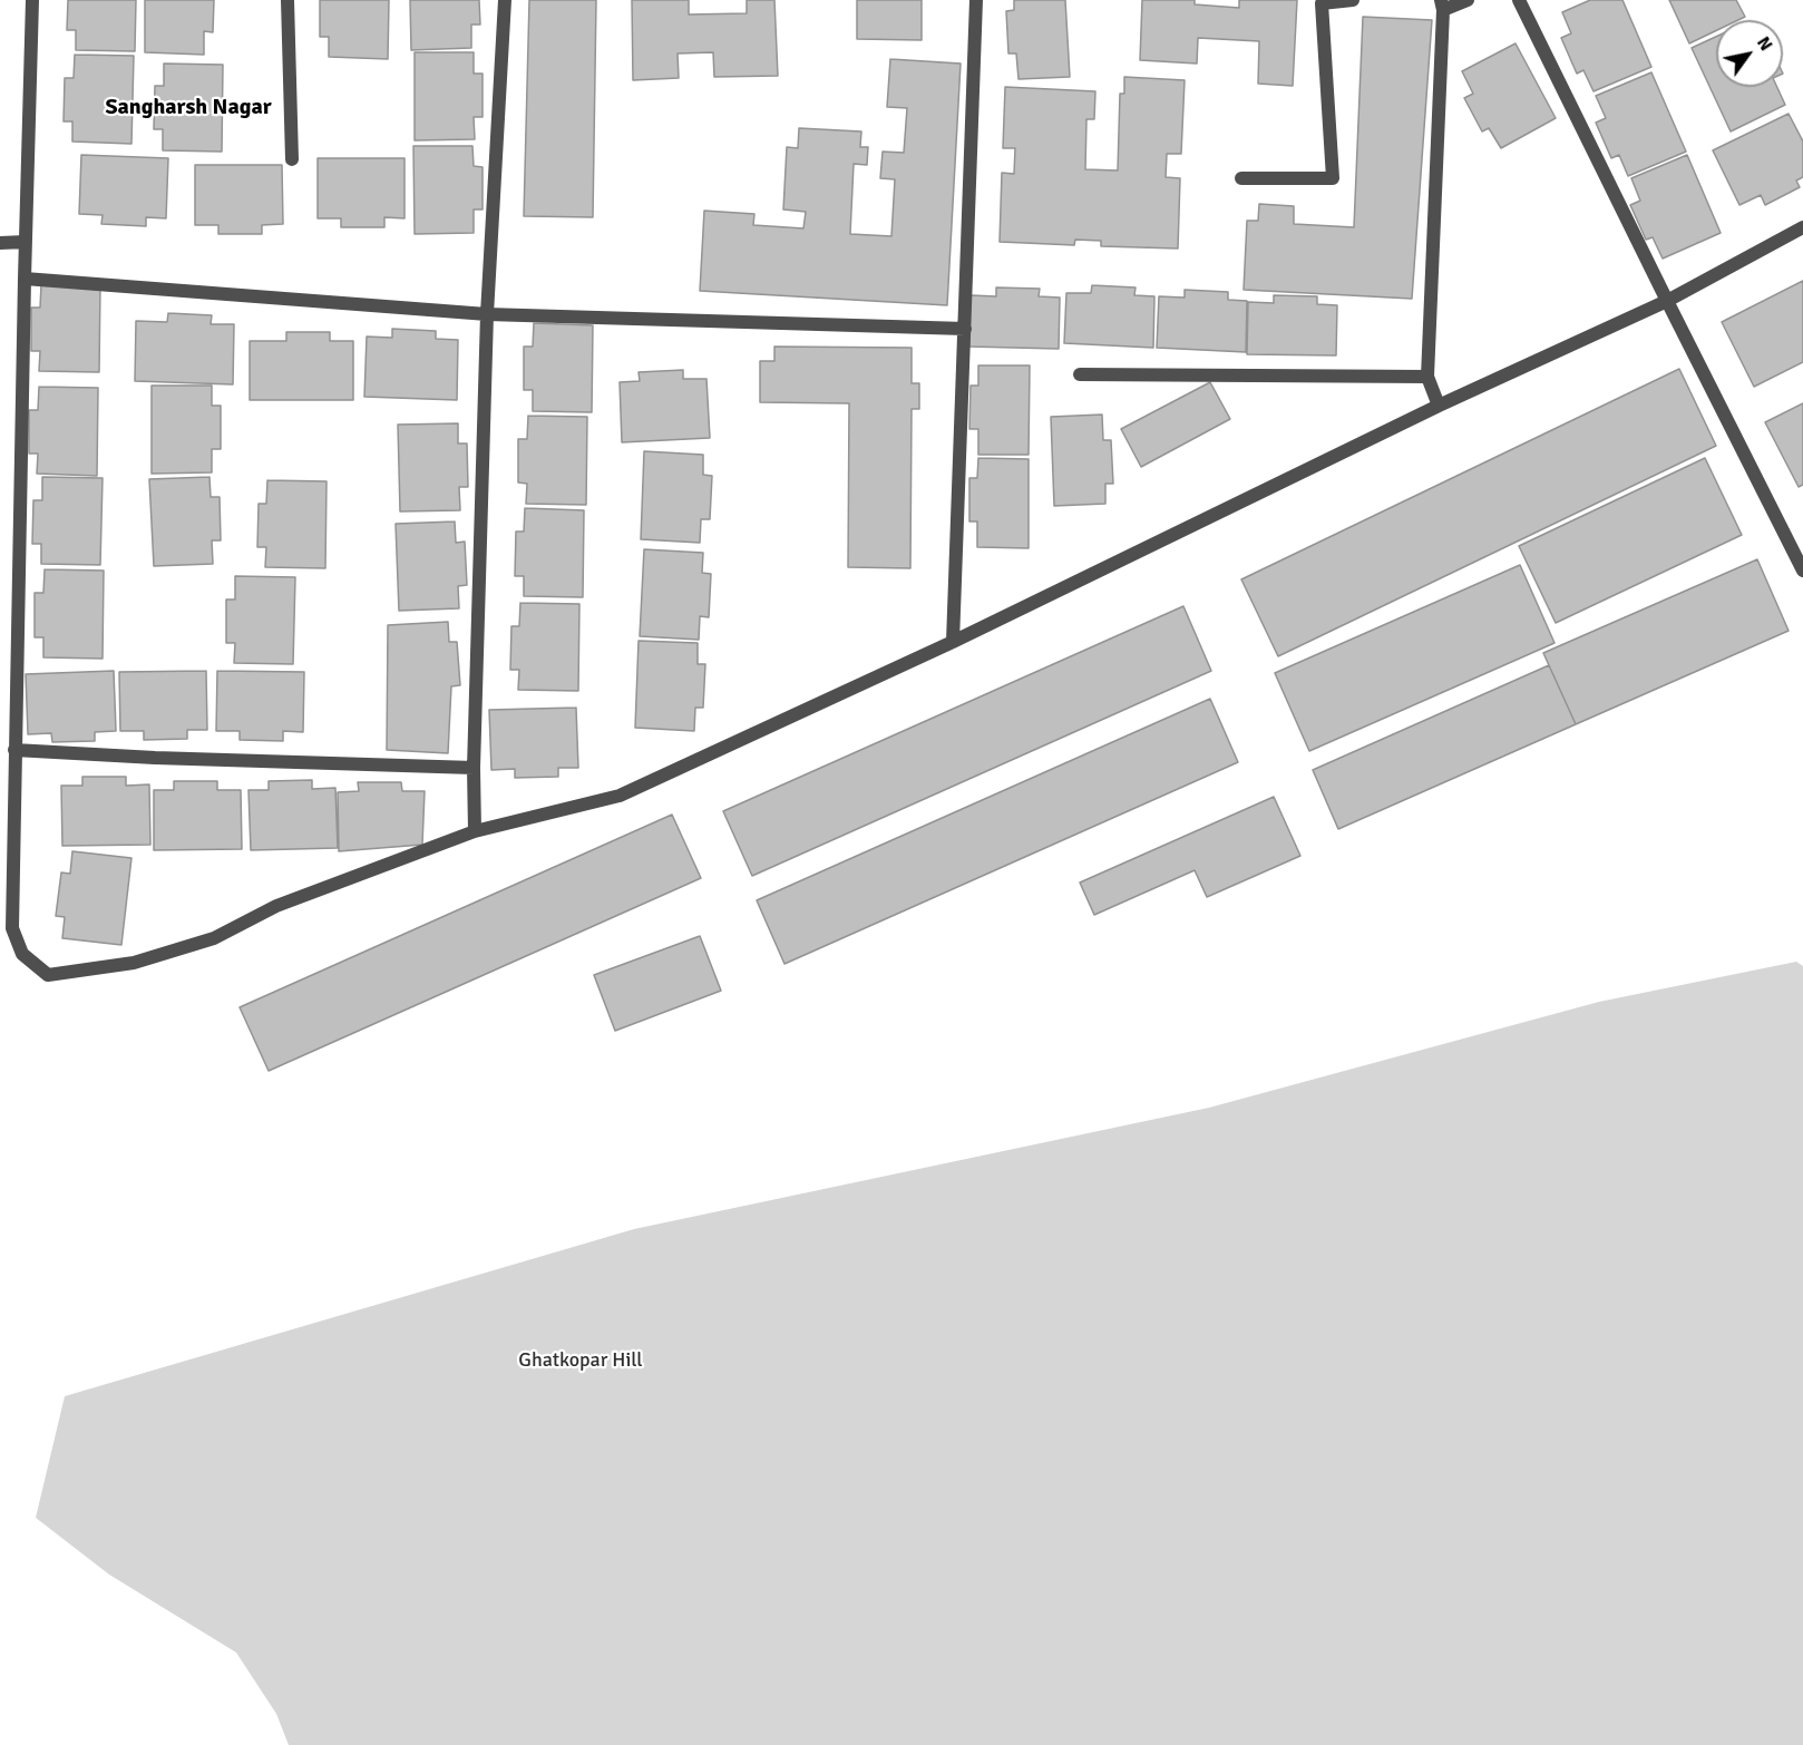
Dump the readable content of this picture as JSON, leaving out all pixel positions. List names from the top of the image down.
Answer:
{
  "districts": ["Sangharsh Nagar"],
  "parks": ["Ghatkopar Hill"],
  "north": "top right"
}
